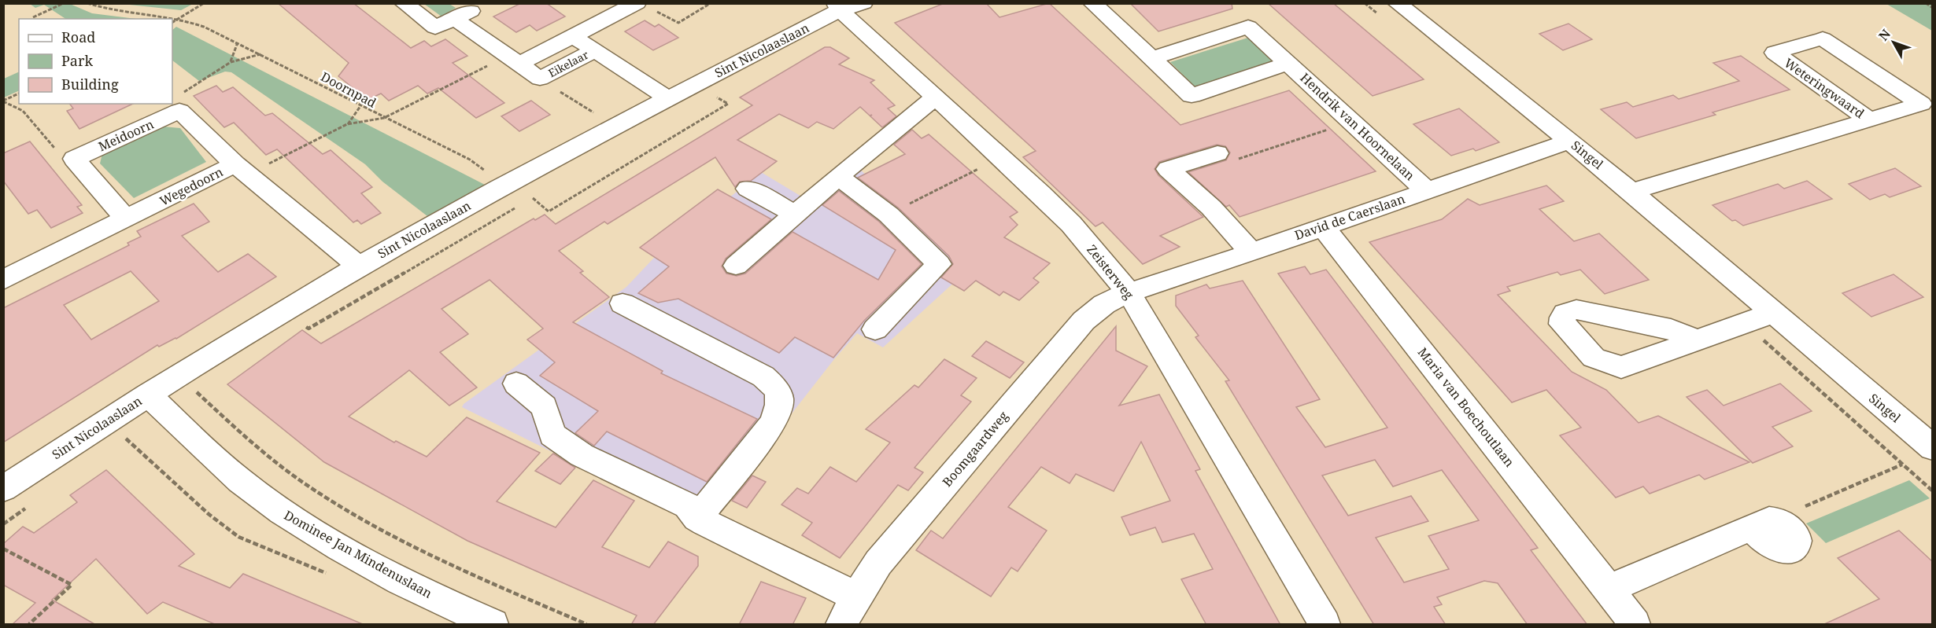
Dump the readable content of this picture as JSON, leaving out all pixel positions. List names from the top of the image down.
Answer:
{
  "streets": {
    "street": [
      "Sint Nicolaaslaan",
      "Eikelaar",
      "Weteringwaard",
      "Hendrik van Hoornelaan",
      "Meidoorn",
      "Singel",
      "Wegedoorn",
      "David de Caerslaan",
      "Zeisterweg",
      "Maria van Boechoutlaan",
      "Boomgaardweg",
      "Dominee Jan Mindenuslaan"
    ],
    "path": ["Doornpad"]
  },
  "crossings": [
    ["Sint Nicolaaslaan", "Eikelaar"],
    ["Sint Nicolaaslaan", "Doornpad"],
    ["Sint Nicolaaslaan", "Zeisterweg"],
    ["Sint Nicolaaslaan", "Dominee Jan Mindenuslaan"],
    ["Weteringwaard", "Singel"],
    ["Hendrik van Hoornelaan", "David de Caerslaan"],
    ["Singel", "David de Caerslaan"],
    ["David de Caerslaan", "Zeisterweg"],
    ["David de Caerslaan", "Maria van Boechoutlaan"],
    ["David de Caerslaan", "Boomgaardweg"],
    ["Zeisterweg", "Boomgaardweg"]
  ],
  "legend": ["Road", "Park", "Building"],
  "north": "top left"
}
